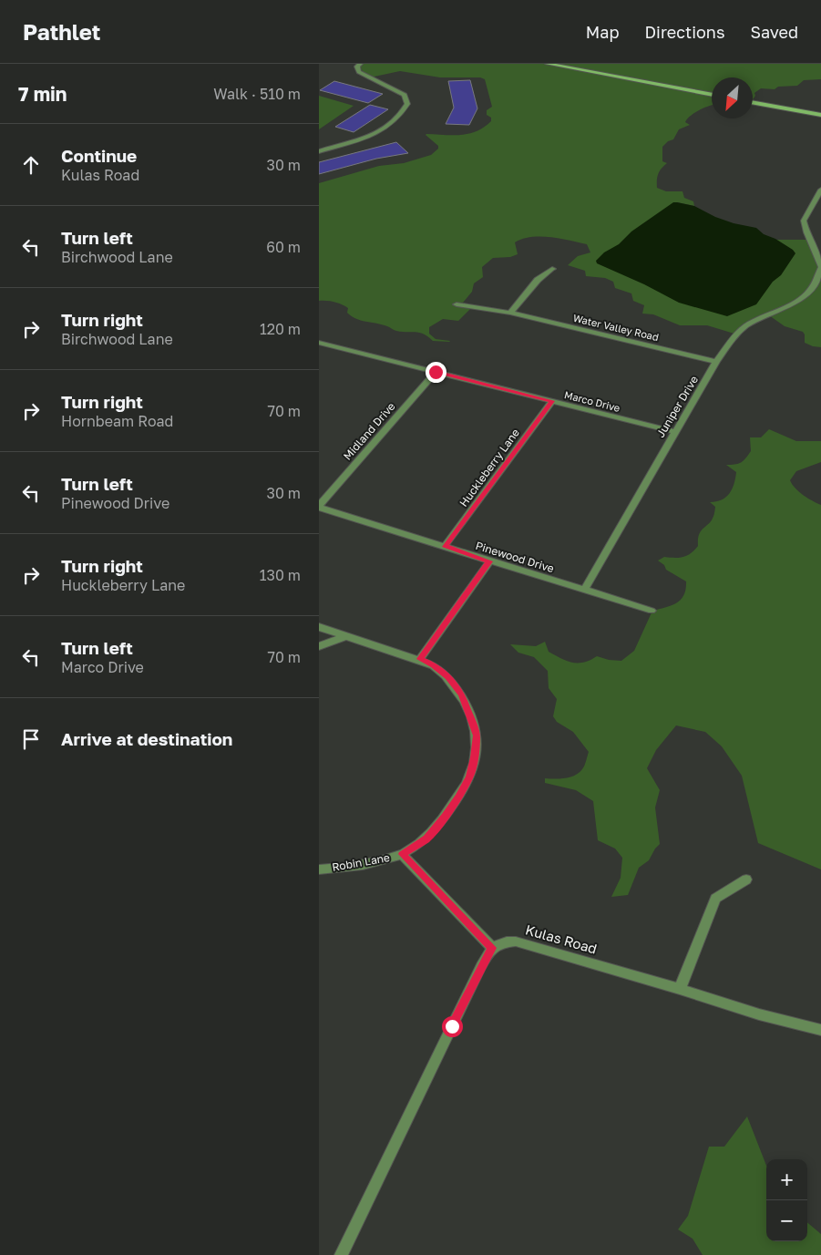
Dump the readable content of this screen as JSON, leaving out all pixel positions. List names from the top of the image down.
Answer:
{
  "streets": {
    "street": [
      "Water Valley Road",
      "Marco Drive",
      "Juniper Drive",
      "Midland Drive",
      "Huckleberry Lane",
      "Pinewood Drive",
      "Robin Lane",
      "Kulas Road"
    ]
  },
  "crossings": [
    ["Water Valley Road", "Juniper Drive"],
    ["Marco Drive", "Juniper Drive"],
    ["Marco Drive", "Midland Drive"],
    ["Marco Drive", "Huckleberry Lane"],
    ["Juniper Drive", "Pinewood Drive"],
    ["Midland Drive", "Pinewood Drive"],
    ["Huckleberry Lane", "Pinewood Drive"]
  ],
  "north": "bottom left",
  "page": {
    "header": "Pathlet",
    "nav": ["Map", "Directions", "Saved"],
    "heading": ["7 min", "Walk · 510 m"],
    "list": [
      ["Continue", "Kulas Road", "30 m"],
      ["Turn left", "Birchwood Lane", "60 m"],
      ["Turn right", "Birchwood Lane", "120 m"],
      ["Turn right", "Hornbeam Road", "70 m"],
      ["Turn left", "Pinewood Drive", "30 m"],
      ["Turn right", "Huckleberry Lane", "130 m"],
      ["Turn left", "Marco Drive", "70 m"],
      "Arrive at destination"
    ],
    "map_buttons": ["+", "−"]
  }
}
